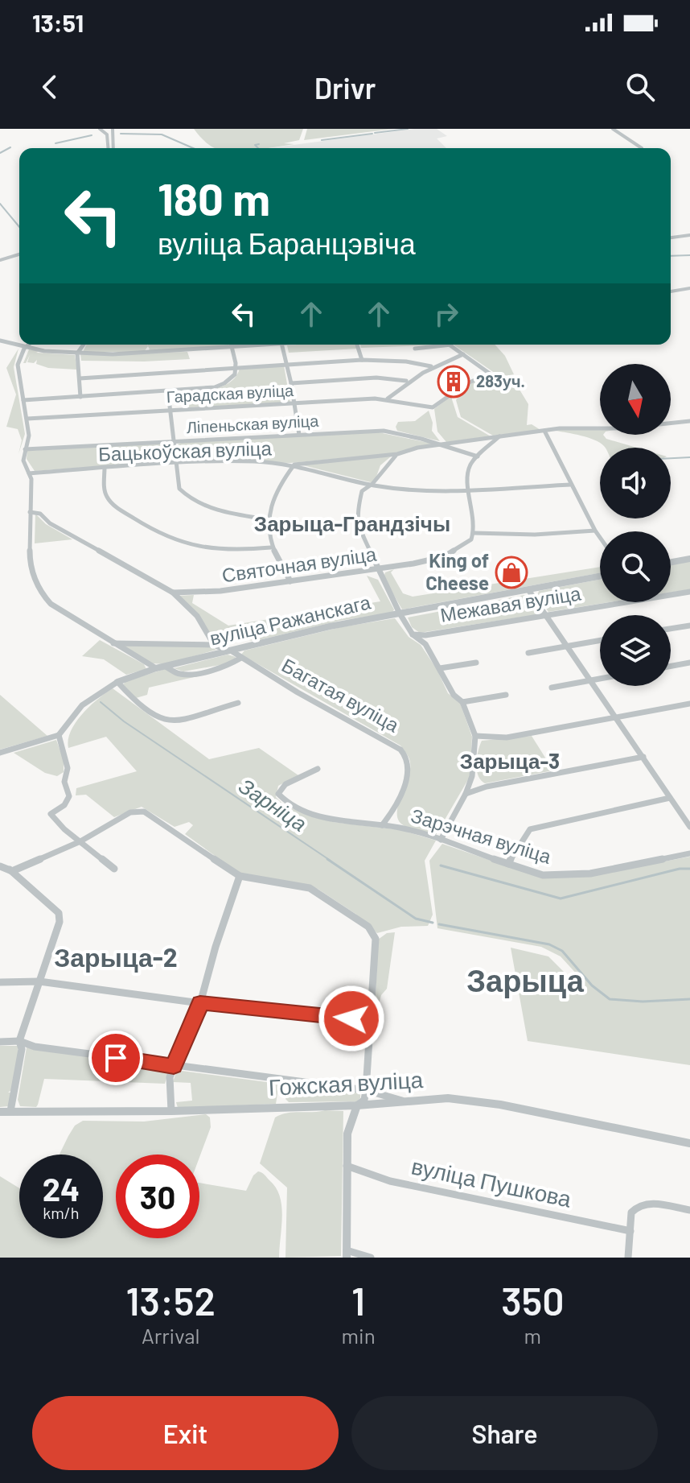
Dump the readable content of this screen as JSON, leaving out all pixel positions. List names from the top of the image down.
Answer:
{
  "streets": {
    "street": [
      "Гарадская вуліца",
      "Ліпеньская вуліца",
      "Бацькоўская вуліца",
      "Святочная вуліца",
      "Межавая вуліца",
      "вуліца Ражанскага",
      "Багатая вуліца",
      "Зарэчная вуліца",
      "Гожская вуліца",
      "вуліца Пушкова"
    ]
  },
  "crossings": [
    ["вуліца Ражанскага", "Багатая вуліца"]
  ],
  "districts": [
    "Зарыца-Грандзічы",
    "Зарыца-3",
    "Зарыца-2",
    "Зарыца"
  ],
  "water": ["Зарніца"],
  "places": {
    "building": ["283уч."],
    "shop": ["King of Cheese"]
  },
  "north": "bottom",
  "page": {
    "status": "13:51",
    "header": "Drivr",
    "turn": ["180 m", "вуліца Баранцэвіча"],
    "speed": "24 km/h",
    "limit": "30",
    "eta": [
      "13:52",
      "Arrival",
      "1",
      "min",
      "350",
      "m"
    ],
    "buttons": ["Exit", "Share"]
  }
}
